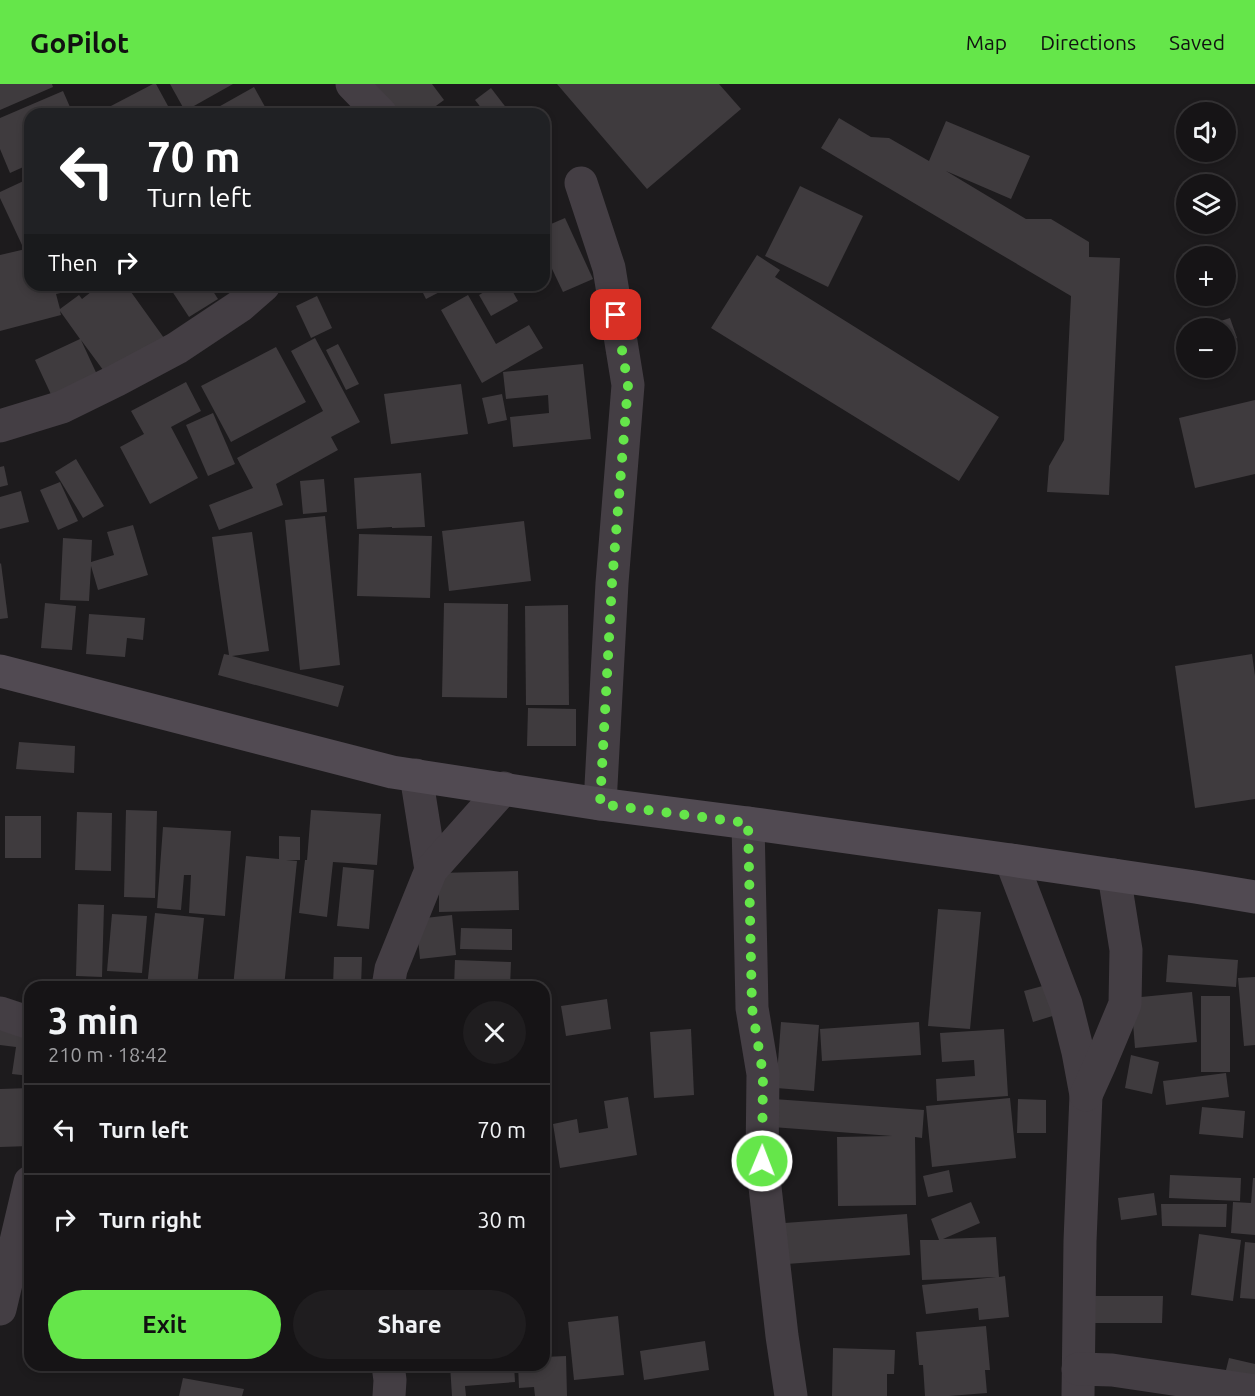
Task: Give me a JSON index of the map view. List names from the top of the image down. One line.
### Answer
{"page":{"header":"GoPilot","nav":["Map","Directions","Saved"],"map_buttons":["+","−"],"turn":["70 m","Turn left"],"then":"Then","heading":["3 min","210 m · 18:42"],"list":[{"name":"Turn left","value":"70 m"},{"name":"Turn right","value":"30 m"}],"buttons":["Exit","Share"]}}
